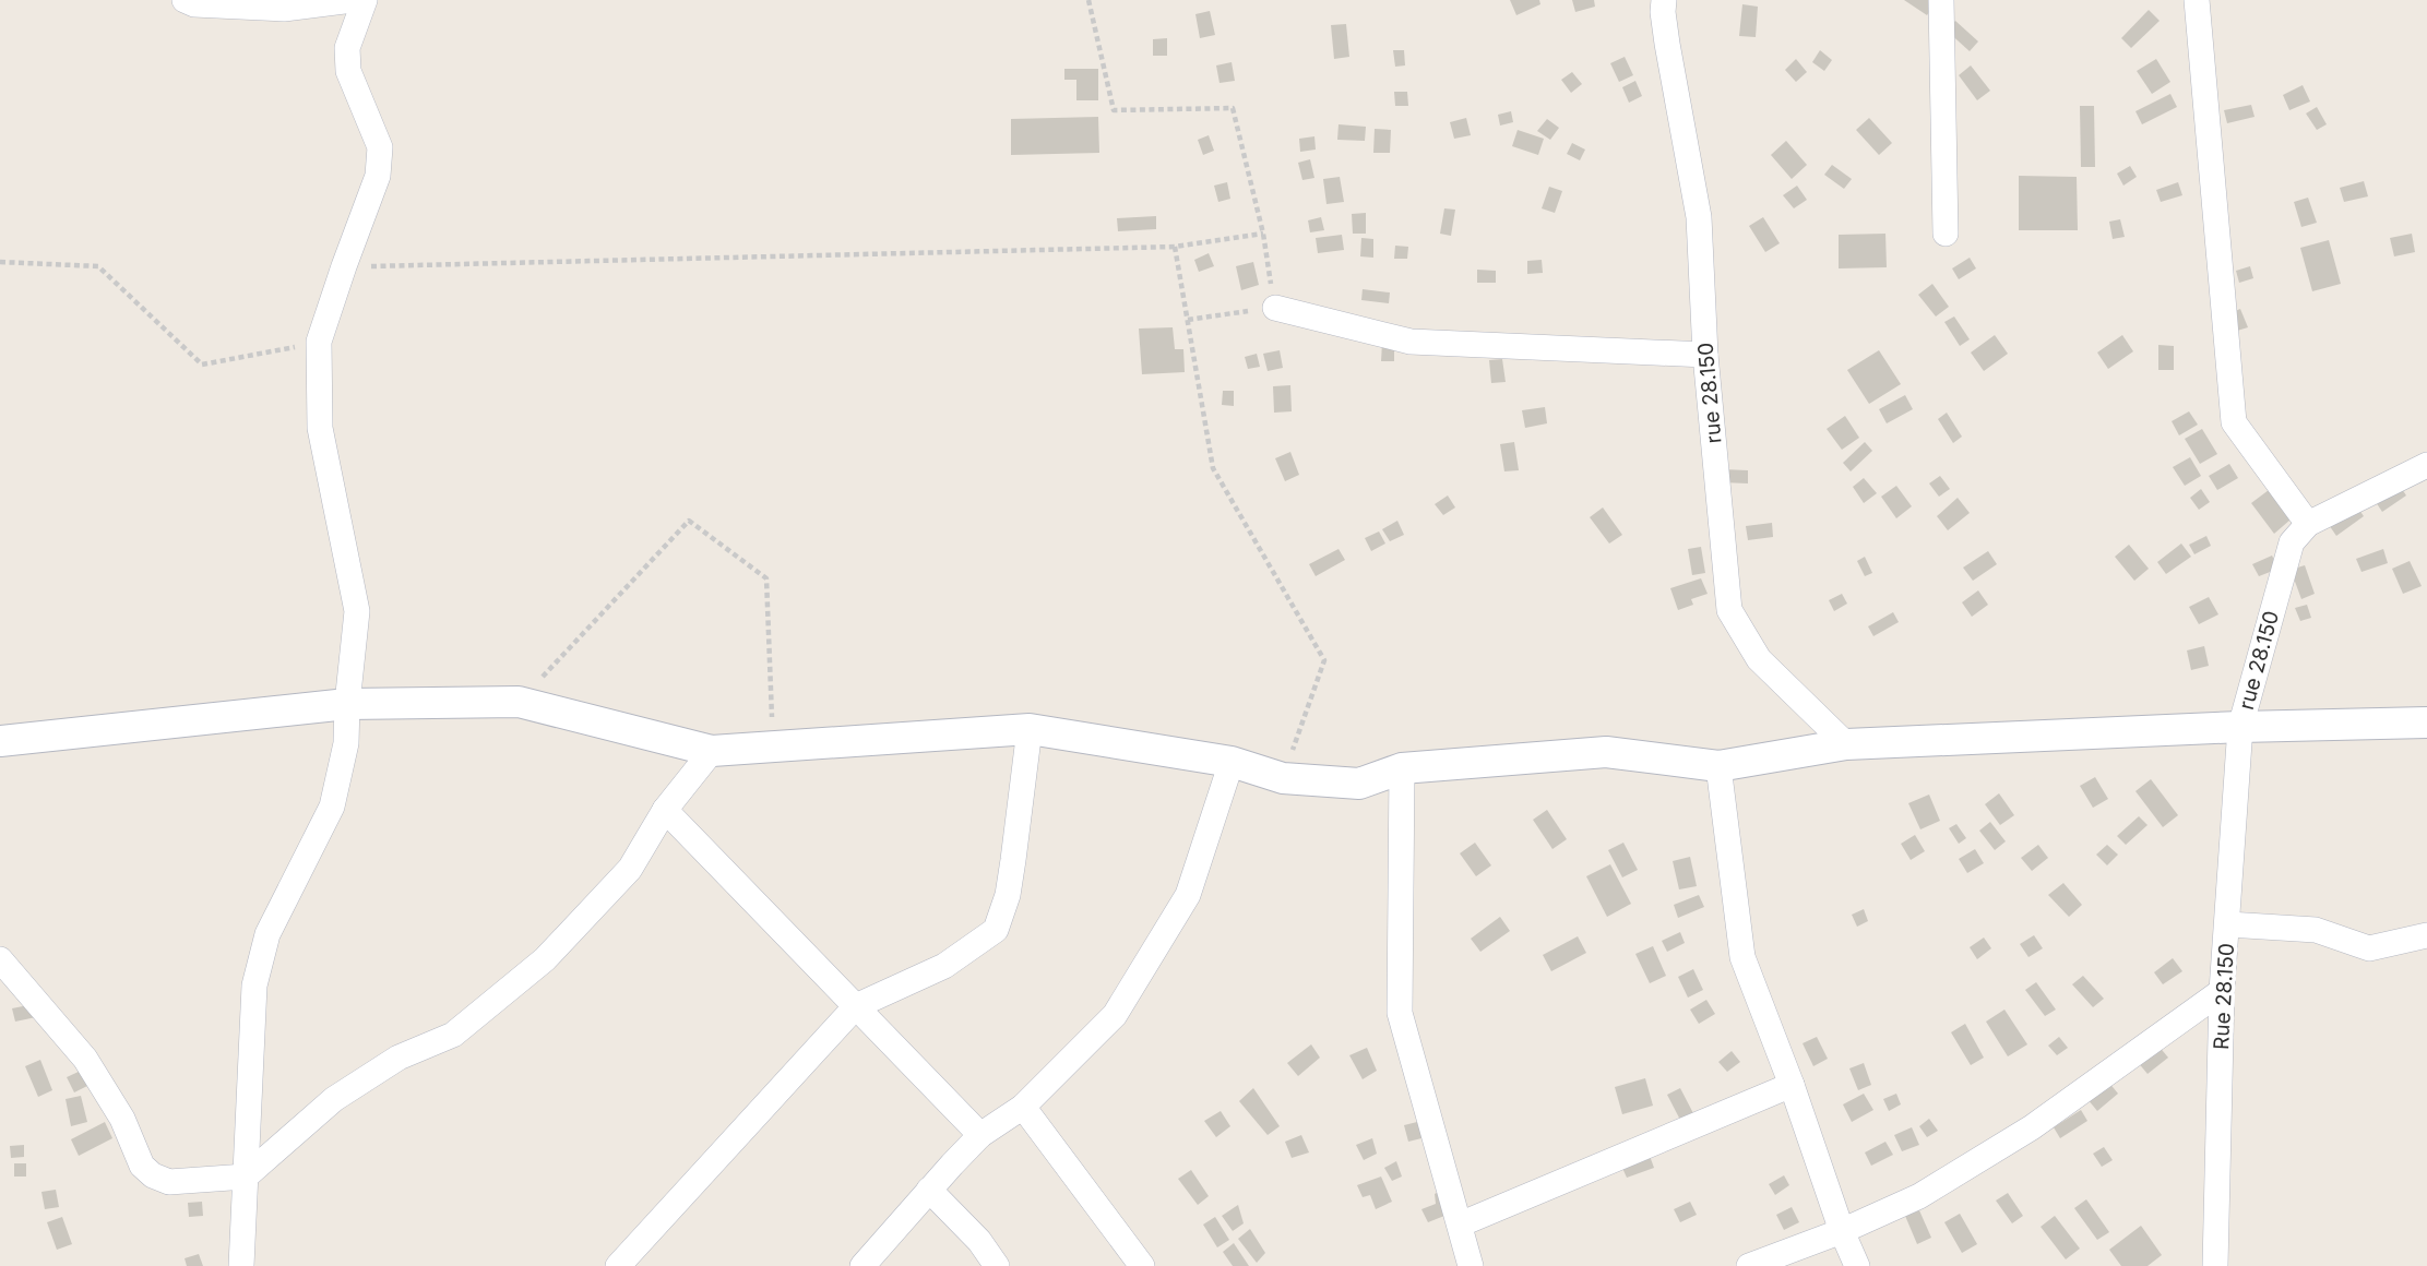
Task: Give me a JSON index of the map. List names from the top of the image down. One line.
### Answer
{"streets":{"street":["rue 28.150","Rue 28.150"]},"crossings":[["rue 28.150","Rue 28.150"]]}
